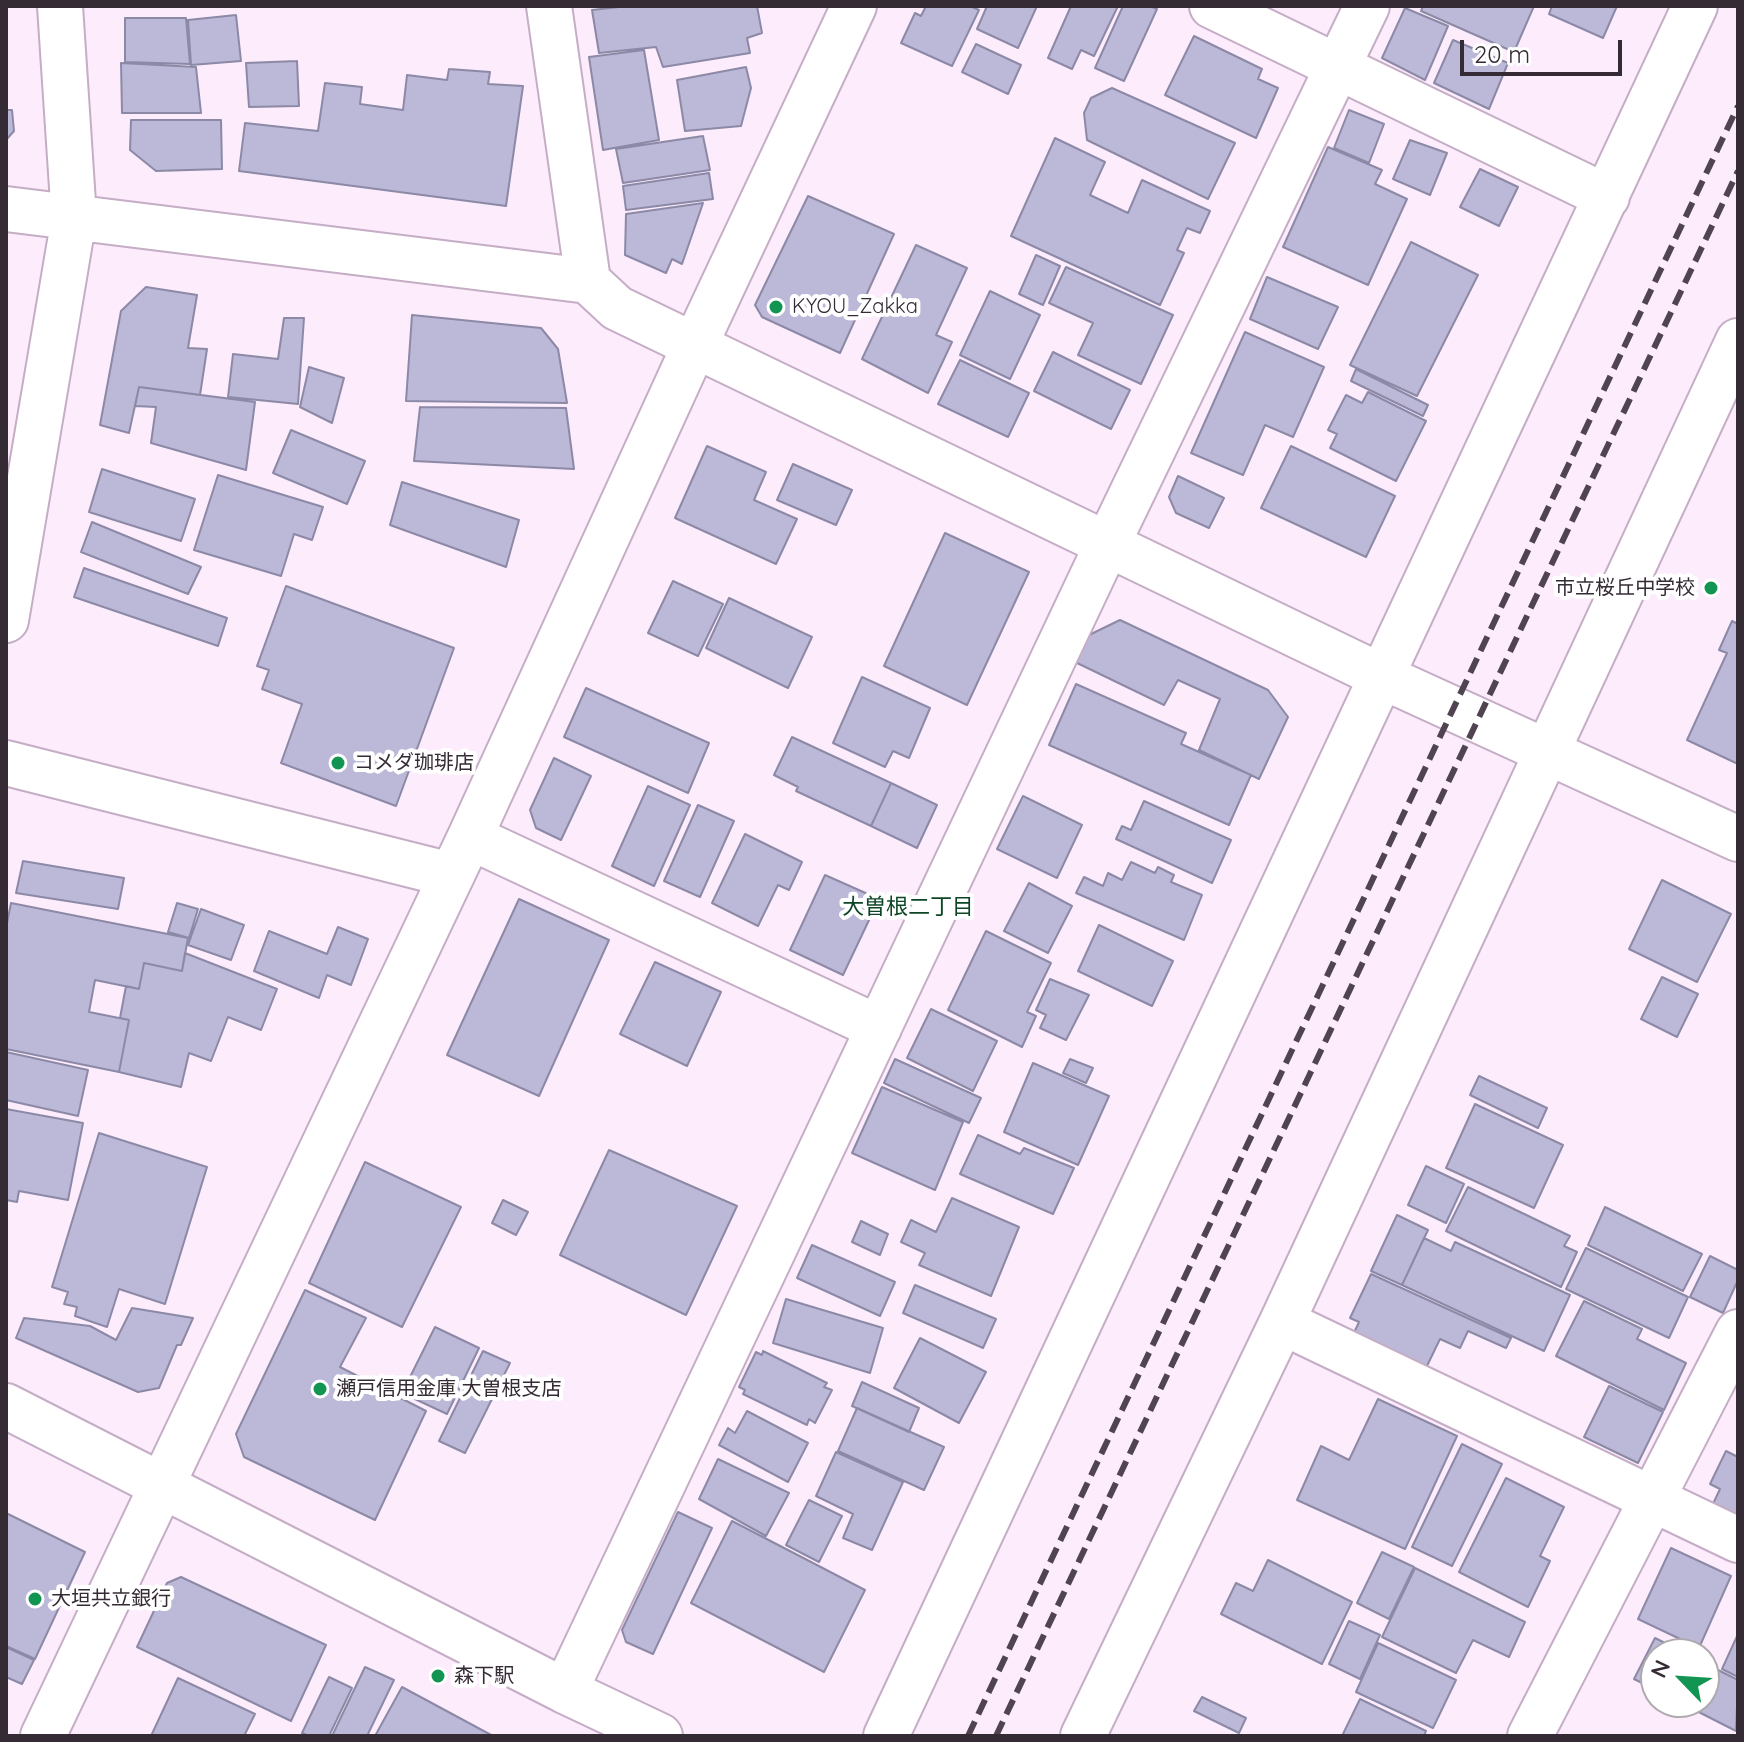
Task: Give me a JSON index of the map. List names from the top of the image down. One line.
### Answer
{"districts":["大曽根二丁目"],"places":["KYOU_Zakka","市立桜丘中学校","コメダ珈琲店","瀬戸信用金庫 大曽根支店","大垣共立銀行","森下駅"],"scale_bar":"20 m","north":"top left"}
